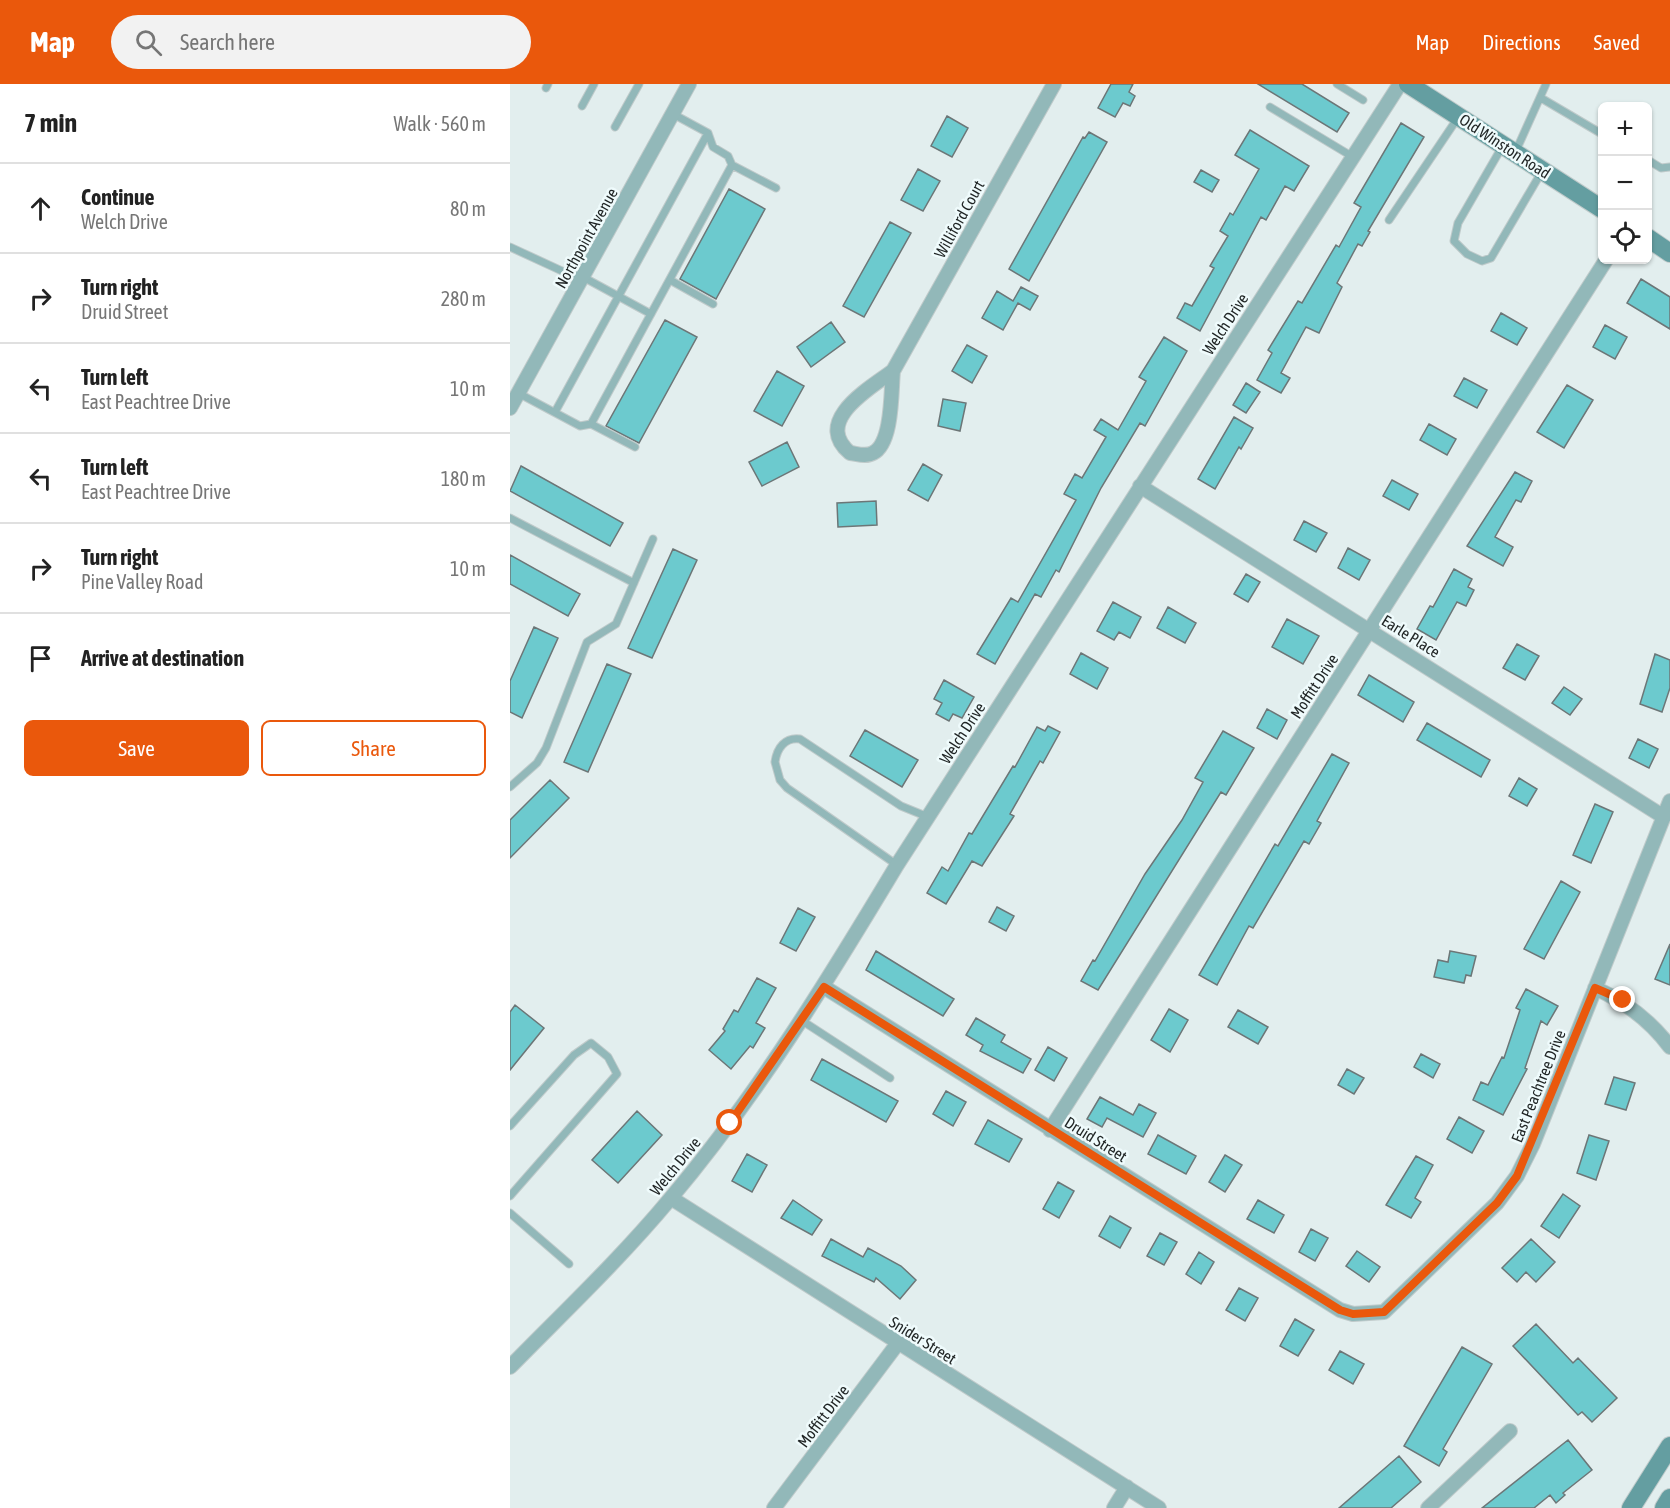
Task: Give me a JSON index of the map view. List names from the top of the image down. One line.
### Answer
{"streets":{"street":["Old Winston Road","Williford Court","Northpoint Avenue","Welch Drive","Earle Place","Moffitt Drive","East Peachtree Drive","Druid Street","Snider Street"]},"crossings":[["Welch Drive","Earle Place"],["Welch Drive","Druid Street"],["Welch Drive","Snider Street"],["Earle Place","Moffitt Drive"],["Earle Place","East Peachtree Drive"],["Moffitt Drive","Druid Street"],["Moffitt Drive","Snider Street"],["East Peachtree Drive","Druid Street"]],"page":{"header":"Map","search":"Search here","nav":["Map","Directions","Saved"],"heading":["7 min","Walk · 560 m"],"map_buttons":["+","−"],"list":[["Continue","Welch Drive","80 m"],["Turn right","Druid Street","280 m"],["Turn left","East Peachtree Drive","10 m"],["Turn left","East Peachtree Drive","180 m"],["Turn right","Pine Valley Road","10 m"],"Arrive at destination"],"buttons":["Save","Share"]}}
